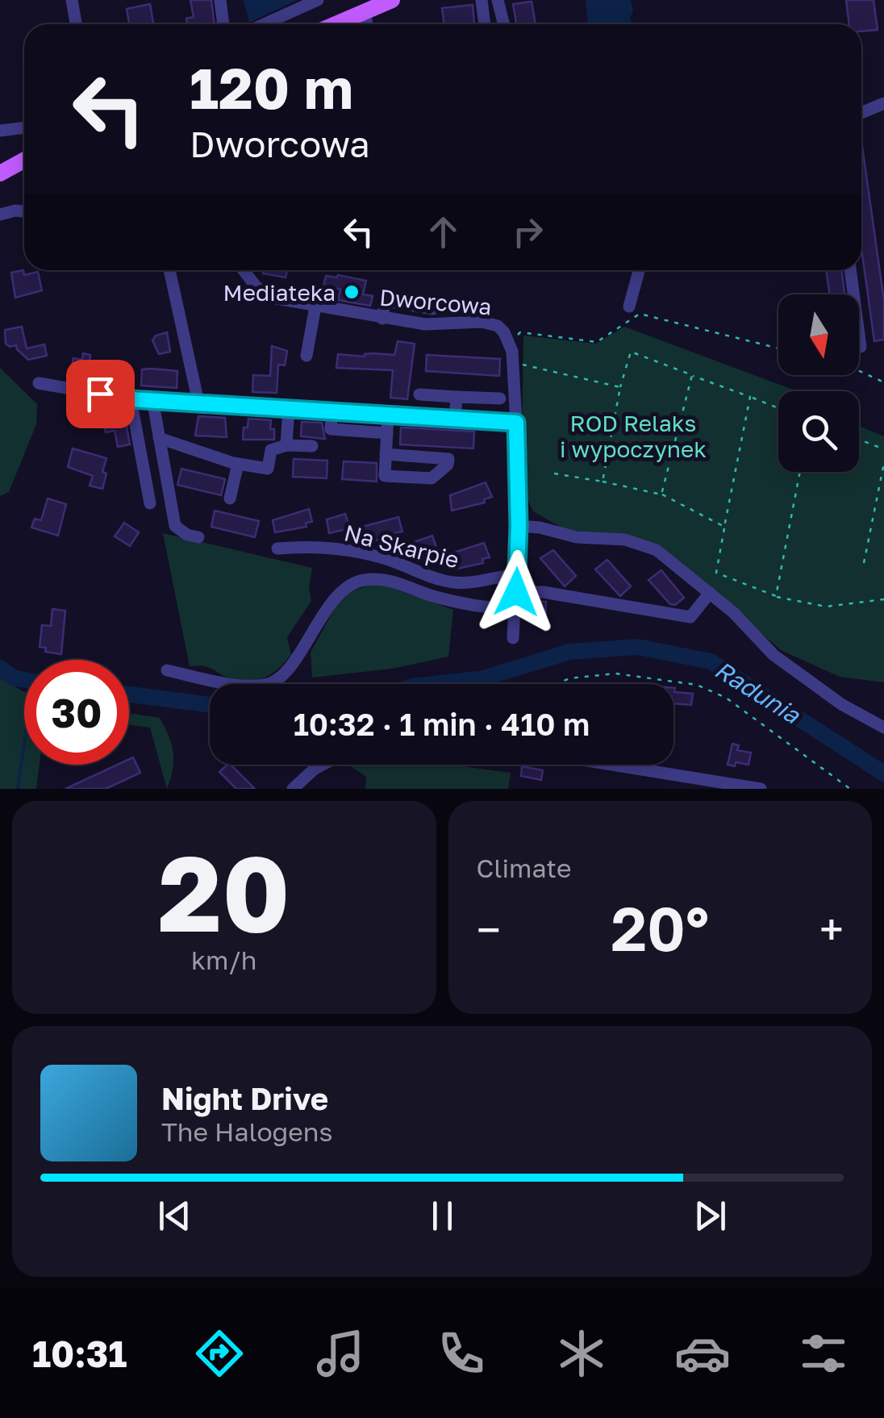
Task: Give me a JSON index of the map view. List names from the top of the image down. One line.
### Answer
{"streets":{"street":["Dworcowa","Na Skarpie"]},"crossings":[["Dworcowa","Na Skarpie"]],"water":["Radunia"],"parks":["ROD Relaks i wypoczynek"],"places":["Mediateka"],"north":"bottom","page":{"turn":["120 m","Dworcowa"],"limit":"30","trip":"10:32 · 1 min · 410 m","tile":[["20","km/h"],"Climate"],"heat":["−","20°","+"],"song":["Night Drive","The Halogens"],"tabs":"10:31"}}
